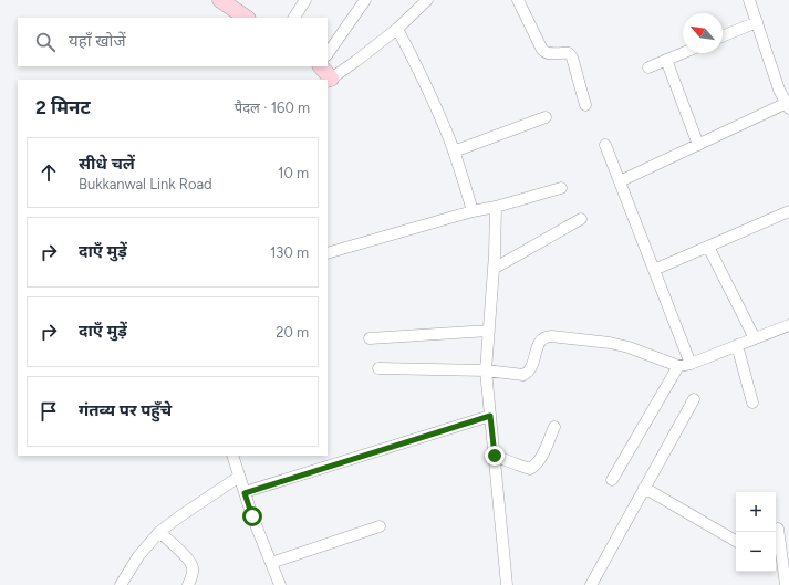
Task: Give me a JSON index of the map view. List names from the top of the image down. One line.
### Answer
{"north":"top left","page":{"search":"यहाँ खोजें","heading":["2 मिनट","पैदल · 160 m"],"list":[["सीधे चलें","Bukkanwal Link Road","10 m"],["दाएँ मुड़ें","130 m"],["दाएँ मुड़ें","20 m"],"गंतव्य पर पहुँचे"],"map_buttons":["+","−"]}}
